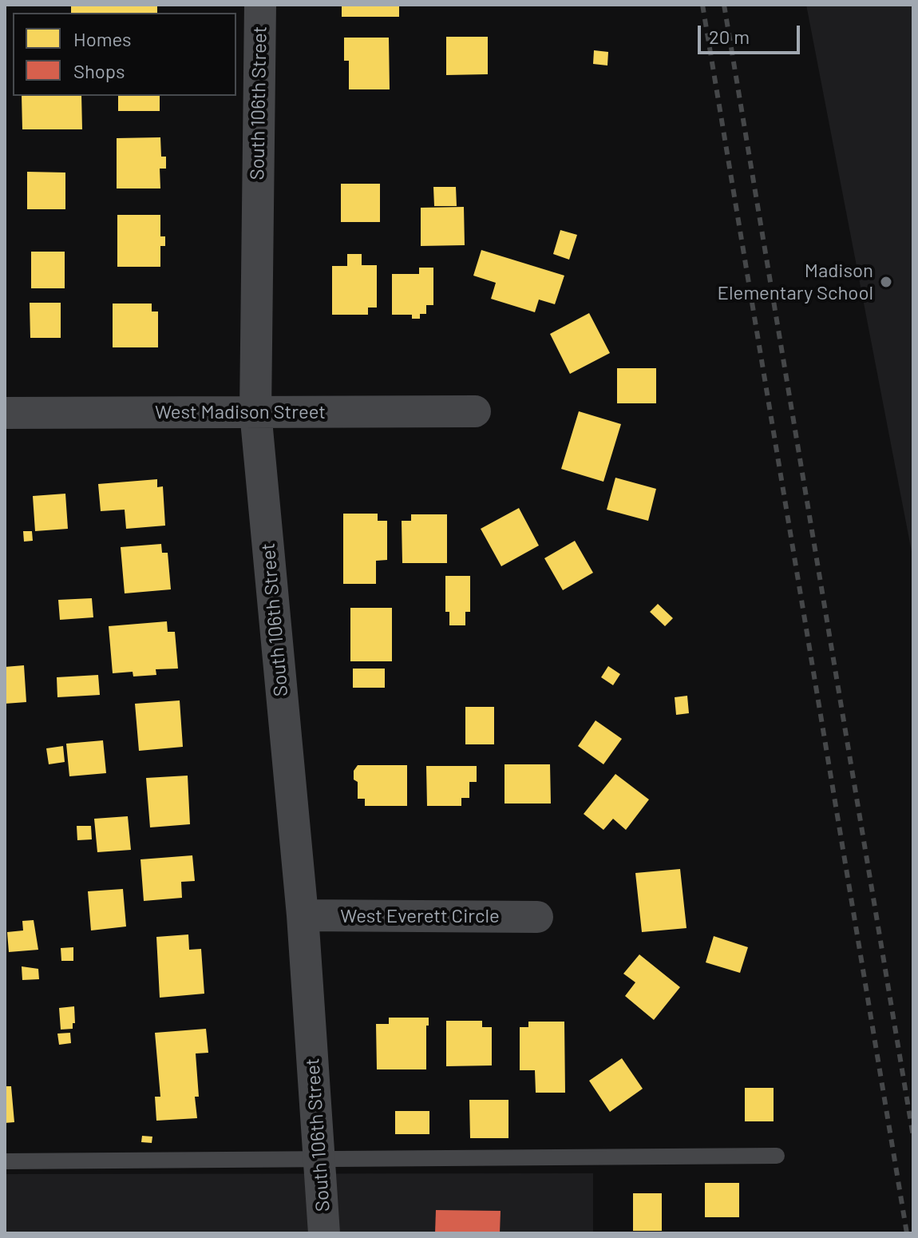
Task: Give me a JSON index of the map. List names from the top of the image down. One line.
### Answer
{"streets":{"street":["South 106th Street","West Madison Street","West Everett Circle"]},"crossings":[["South 106th Street","West Madison Street"],["South 106th Street","West Everett Circle"]],"places":["Madison Elementary School"],"legend":["Homes","Shops"],"scale_bar":"20 m"}
